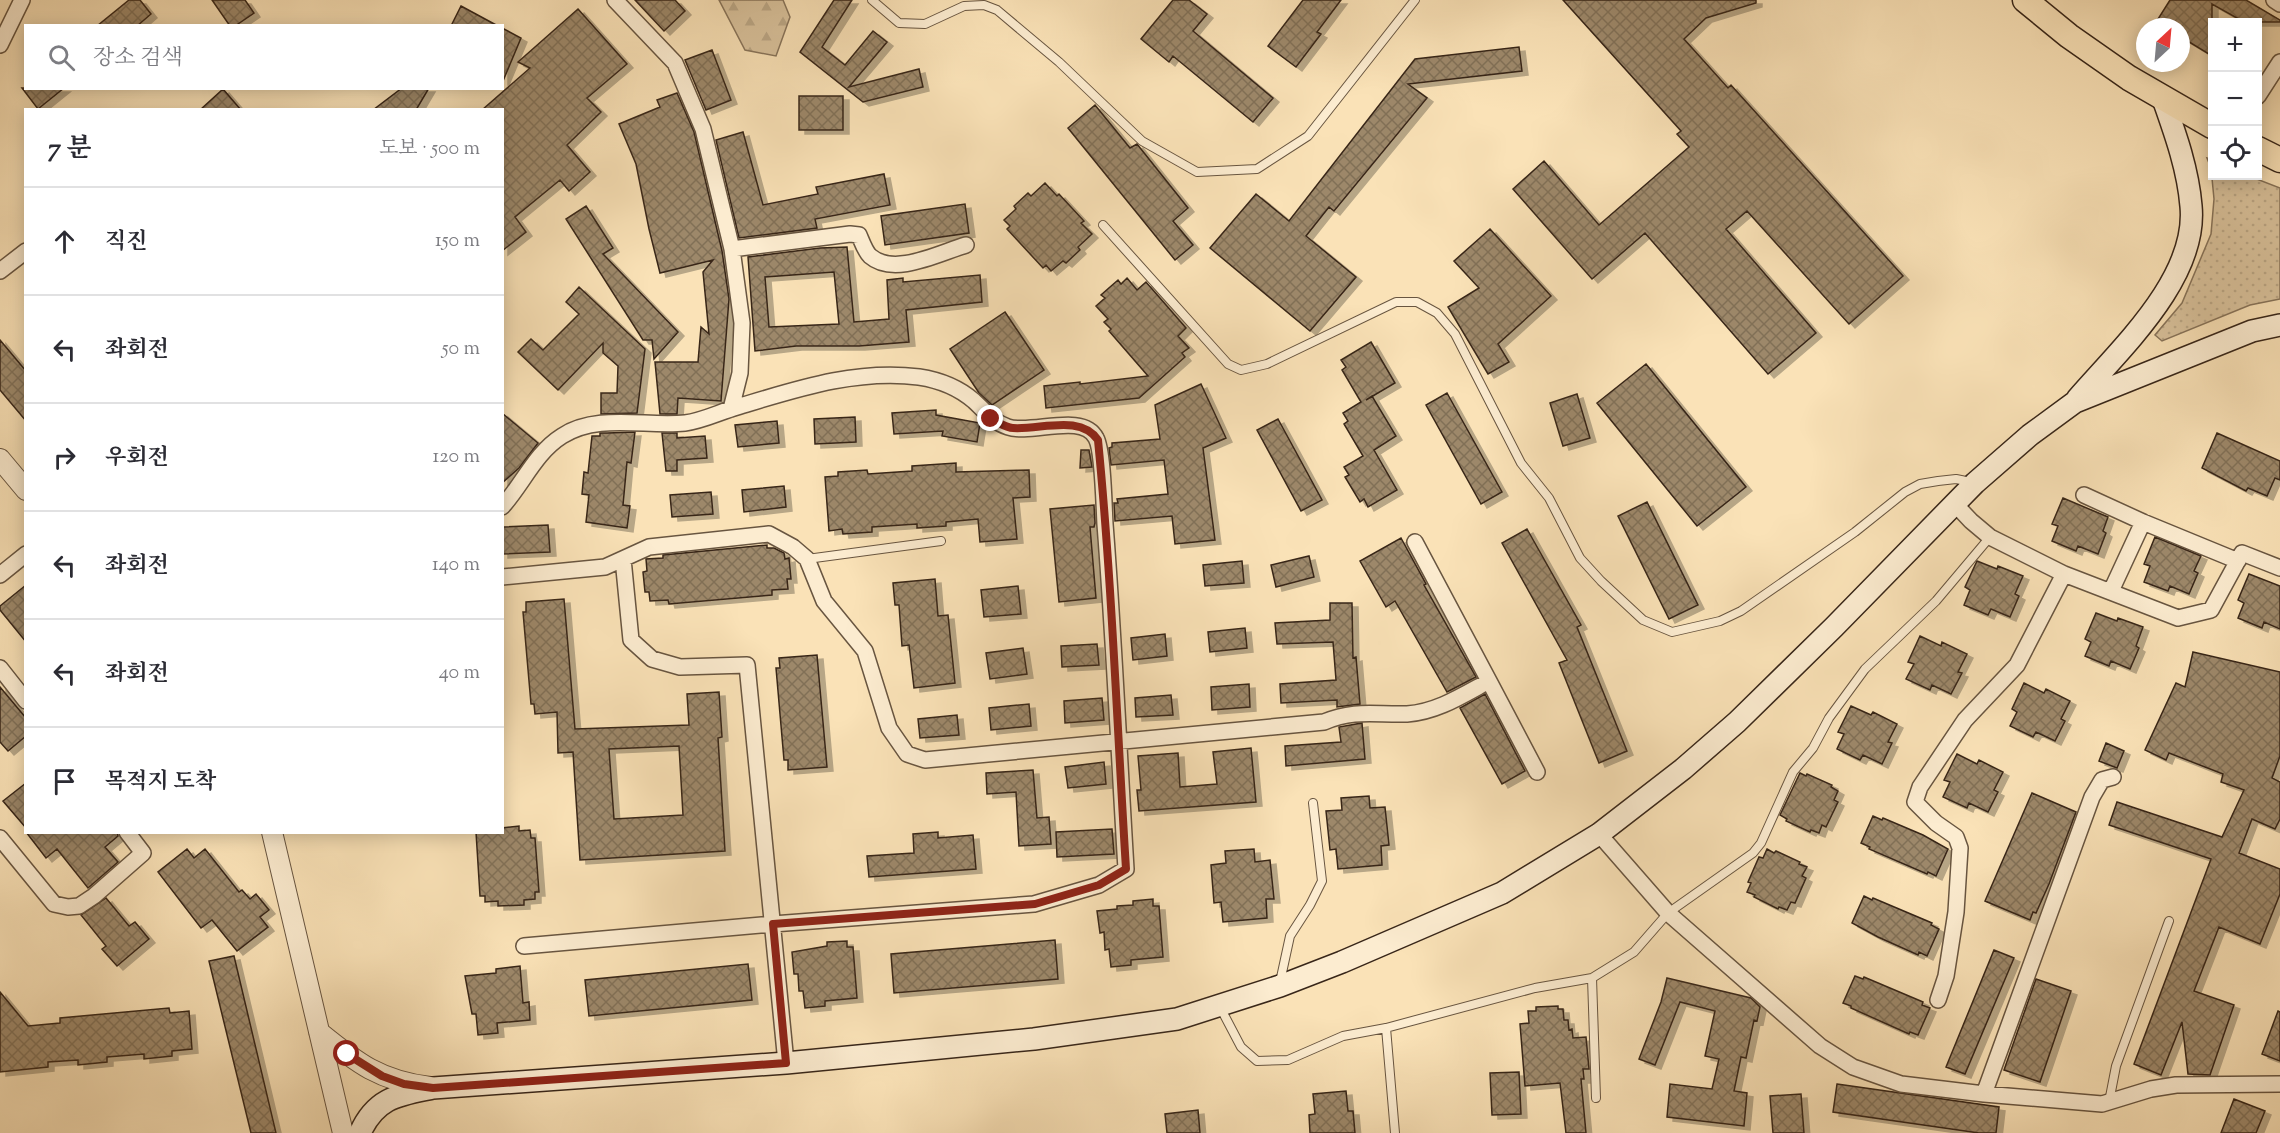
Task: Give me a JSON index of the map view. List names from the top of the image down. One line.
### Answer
{"north":"top right","page":{"map_buttons":["+","−"],"search":"장소 검색","heading":["7 분","도보 · 500 m"],"list":[["직진","150 m"],["좌회전","50 m"],["우회전","120 m"],["좌회전","140 m"],["좌회전","40 m"],"목적지 도착"]}}
